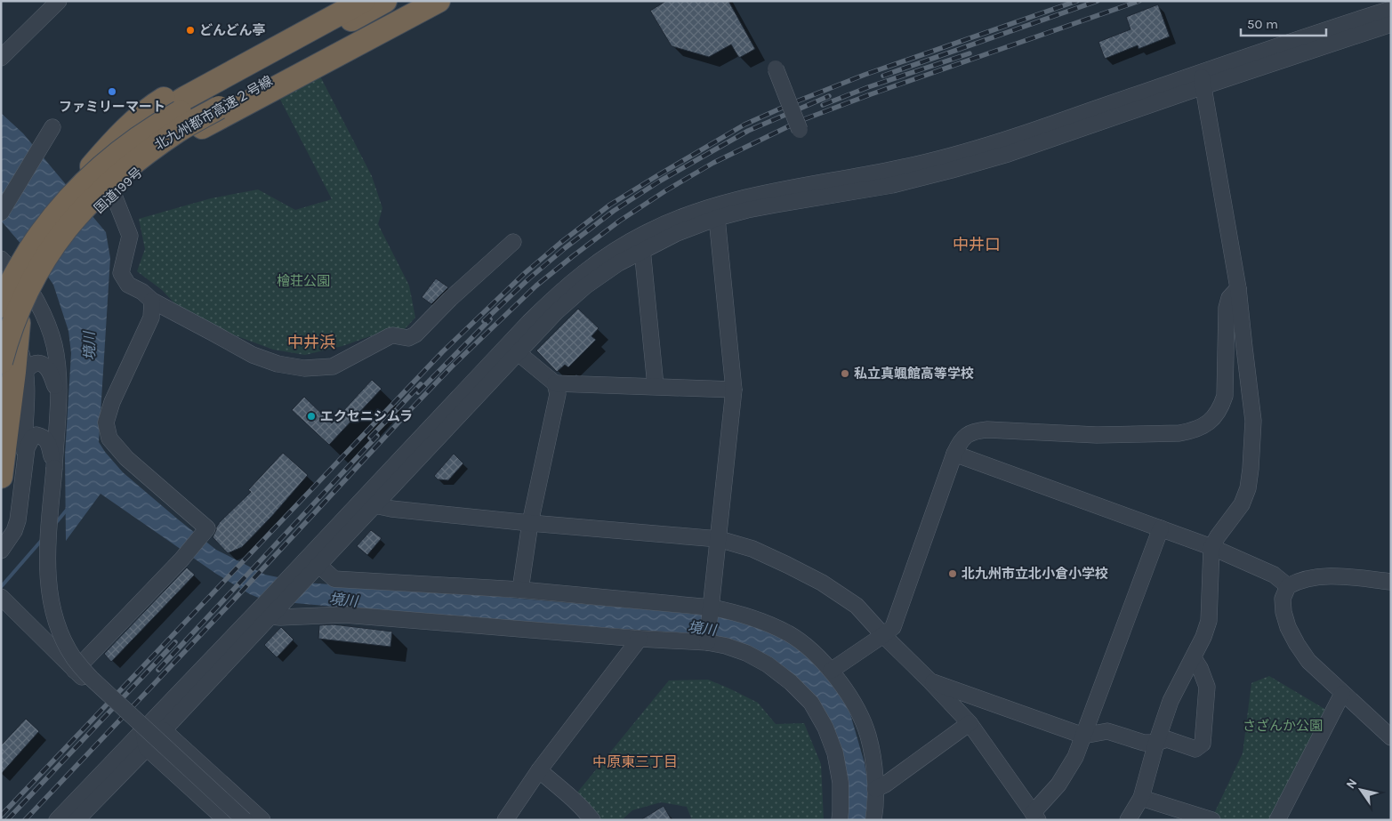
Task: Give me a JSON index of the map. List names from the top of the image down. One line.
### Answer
{"streets":{"highway":["北九州都市高速２号線","国道199号"]},"crossings":[["北九州都市高速２号線","国道199号"]],"districts":["中井口","中井浜","中原東三丁目"],"water":["境川"],"parks":["檜荘公園","さざんか公園"],"places":["どんどん亭","ファミリーマート","私立真颯館高等学校","エクセニシムラ","北九州市立北小倉小学校"],"scale_bar":"50 m","north":"top left"}
